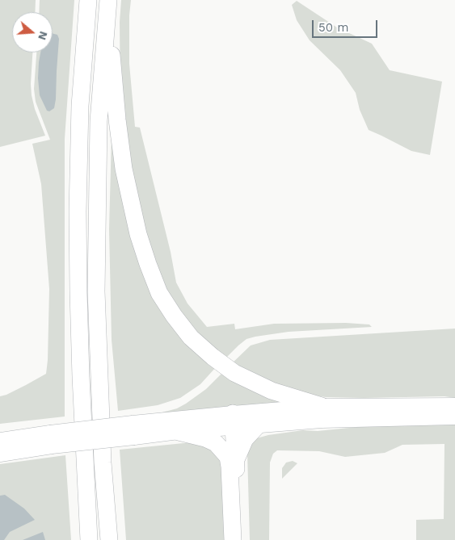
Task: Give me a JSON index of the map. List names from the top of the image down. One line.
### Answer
{"scale_bar":"50 m","north":"right"}
